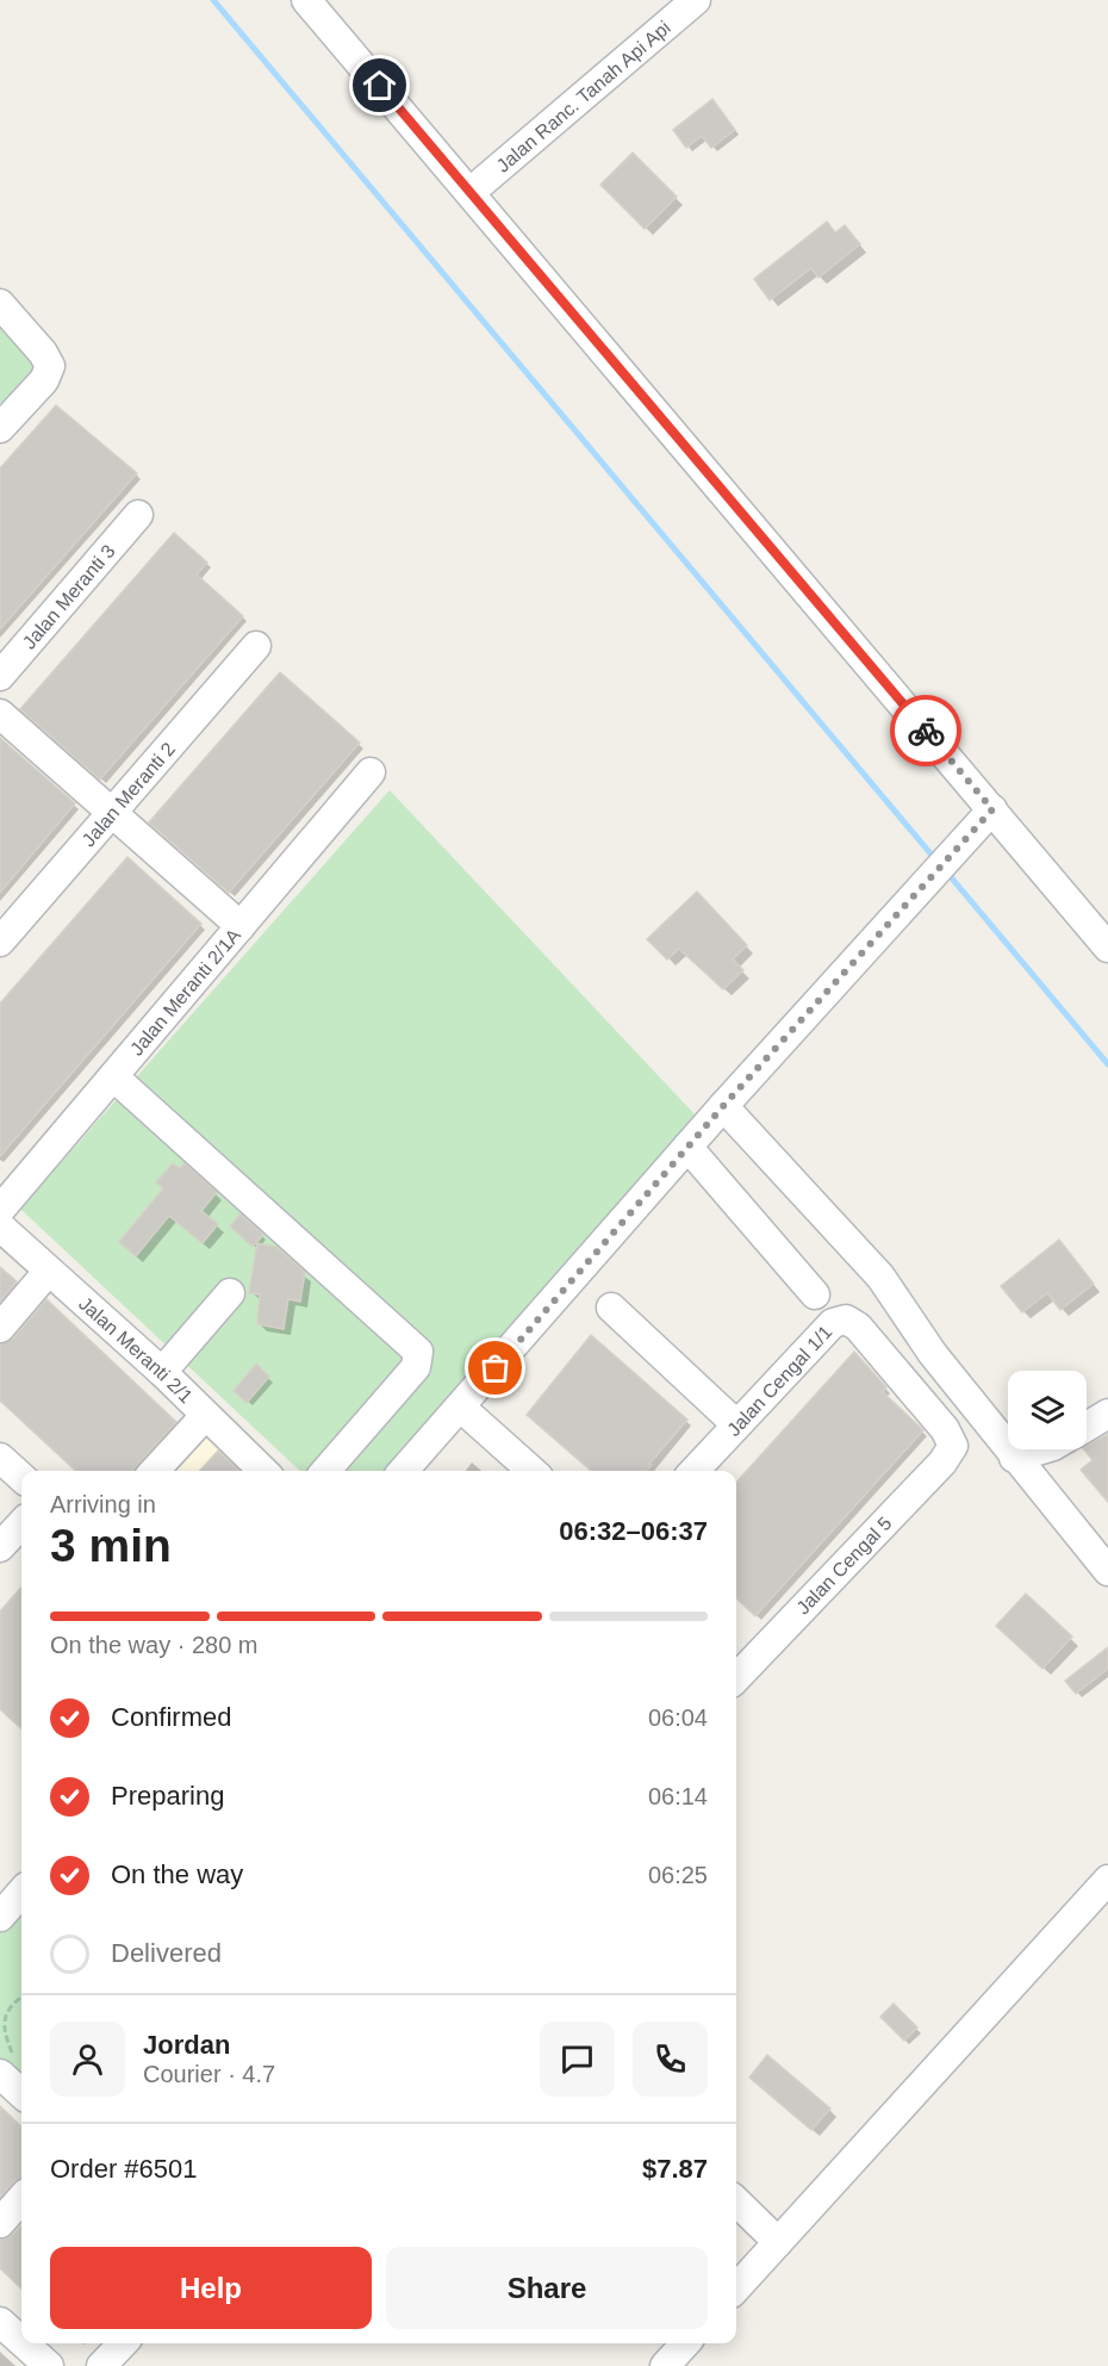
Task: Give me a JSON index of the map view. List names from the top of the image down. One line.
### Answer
{"streets":{"street":["Jalan Ranc. Tanah Api Api","Jalan Meranti 3","Jalan Meranti 2","Jalan Meranti 2/1A","Jalan Meranti 2/1","Jalan Cengal 1/1","Jalan Cengal 5"]},"crossings":[["Jalan Cengal 1/1","Jalan Cengal 5"]],"page":{"heading":["3 min","Arriving in","06:32–06:37"],"panel":["Jordan","Courier · 4.7","Order #6501","$7.87"],"bar":"On the way · 280 m","list":[["Confirmed","06:04"],["Preparing","06:14"],["On the way","06:25"],"Delivered"],"buttons":["Help","Share"]}}
